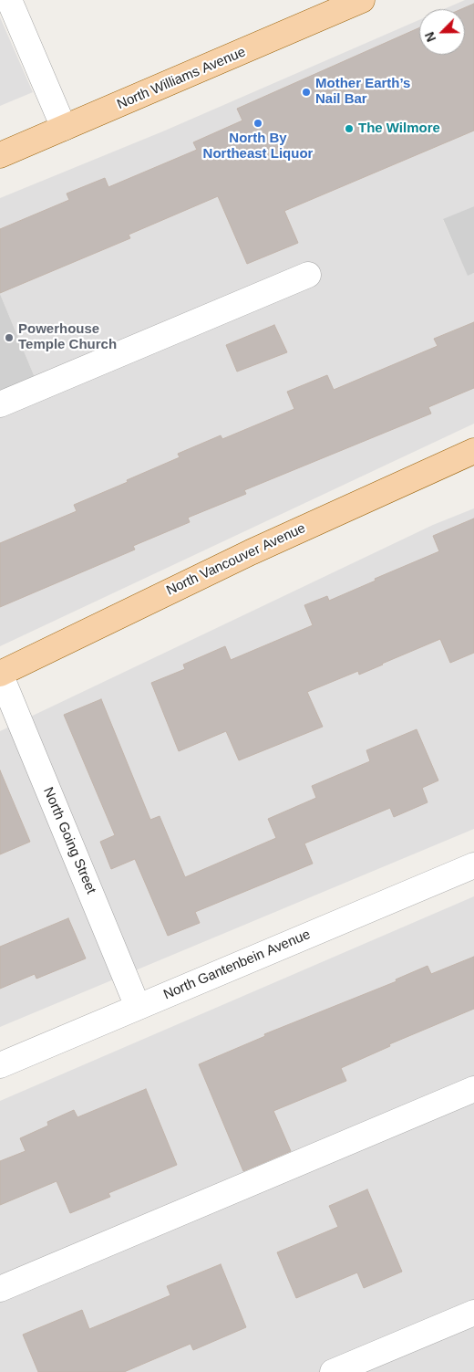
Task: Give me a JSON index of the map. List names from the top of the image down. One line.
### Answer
{"streets":{"main road":["North Williams Avenue","North Vancouver Avenue"],"street":["North Going Street","North Gantenbein Avenue"]},"crossings":[["North Vancouver Avenue","North Going Street"],["North Going Street","North Gantenbein Avenue"]],"places":["Mother Earth’s Nail Bar","North By Northeast Liquor","The Wilmore","Powerhouse Temple Church"],"north":"bottom left"}
